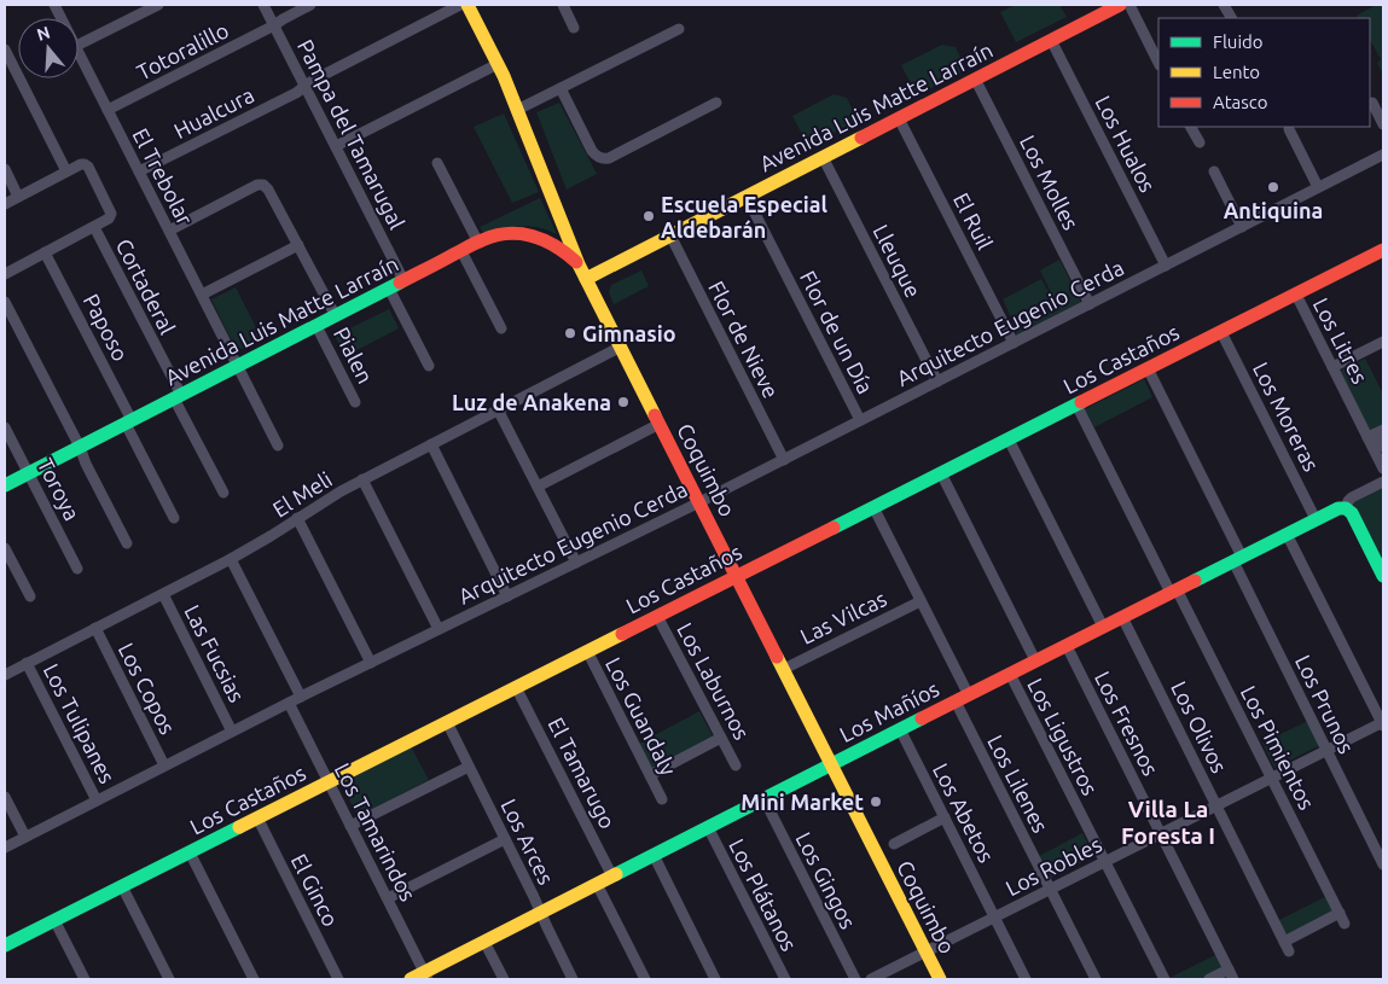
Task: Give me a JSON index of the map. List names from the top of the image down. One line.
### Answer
{"streets":{"street":["Totoralillo","Avenida Luis Matte Larraín","Hualcura","Pampa del Tamarugal","Los Hualos","El Trebolar","Los Molles","El Ruil","Lleuque","Cortaderal","Arquitecto Eugenio Cerda","Paposo","Flor de un Día","Flor de Nieve","Los Litres","Pialen","Los Castaños","Los Moreras","Coquimbo","Toroya","El Meli","Las Vilcas","Las Fucsias","Los Laburnos","Los Copos","Los Prunos","Los Mañíos","Los Guandaly","Los Tulipanes","Los Fresnos","Los Olivos","Los Ligustros","Los Pimientos","El Tamarugo","Los Lilenes","Los Abetos","Los Tamarindos","Los Arces","Los Robles","Los Gingos","El Ginco","Los Plátanos"]},"crossings":[["Totoralillo","Pampa del Tamarugal"],["Totoralillo","El Trebolar"],["Avenida Luis Matte Larraín","Pampa del Tamarugal"],["Avenida Luis Matte Larraín","Los Hualos"],["Avenida Luis Matte Larraín","El Trebolar"],["Avenida Luis Matte Larraín","Los Molles"],["Avenida Luis Matte Larraín","El Ruil"],["Avenida Luis Matte Larraín","Lleuque"],["Avenida Luis Matte Larraín","Cortaderal"],["Avenida Luis Matte Larraín","Paposo"],["Avenida Luis Matte Larraín","Flor de un Día"],["Avenida Luis Matte Larraín","Flor de Nieve"],["Avenida Luis Matte Larraín","Pialen"],["Avenida Luis Matte Larraín","Coquimbo"],["Avenida Luis Matte Larraín","Toroya"],["Hualcura","Pampa del Tamarugal"],["Hualcura","El Trebolar"],["Los Hualos","Arquitecto Eugenio Cerda"],["Los Molles","Arquitecto Eugenio Cerda"],["El Ruil","Arquitecto Eugenio Cerda"],["Lleuque","Arquitecto Eugenio Cerda"],["Arquitecto Eugenio Cerda","Flor de un Día"],["Arquitecto Eugenio Cerda","Flor de Nieve"],["Arquitecto Eugenio Cerda","Coquimbo"],["Arquitecto Eugenio Cerda","Las Fucsias"],["Arquitecto Eugenio Cerda","Los Copos"],["Arquitecto Eugenio Cerda","Los Tulipanes"],["Arquitecto Eugenio Cerda","Los Tamarindos"],["Los Litres","Los Castaños"],["Los Castaños","Los Moreras"],["Los Castaños","Coquimbo"],["Los Castaños","Los Laburnos"],["Los Castaños","Los Prunos"],["Los Castaños","Los Guandaly"],["Los Castaños","Los Ligustros"],["Los Castaños","Los Pimientos"],["Los Castaños","El Tamarugo"],["Los Castaños","Los Tamarindos"],["Los Castaños","Los Arces"],["Los Castaños","El Ginco"],["Los Moreras","Los Mañíos"],["Coquimbo","El Meli"],["Coquimbo","Las Vilcas"],["Coquimbo","Los Mañíos"],["Coquimbo","Los Robles"],["El Meli","Las Fucsias"],["El Meli","Los Copos"],["El Meli","Los Tulipanes"],["Los Prunos","Los Mañíos"],["Los Prunos","Los Robles"],["Los Mañíos","Los Fresnos"],["Los Mañíos","Los Olivos"],["Los Mañíos","Los Ligustros"],["Los Mañíos","Los Pimientos"],["Los Mañíos","El Tamarugo"],["Los Mañíos","Los Lilenes"],["Los Mañíos","Los Abetos"],["Los Mañíos","Los Tamarindos"],["Los Mañíos","Los Arces"],["Los Mañíos","Los Gingos"],["Los Mañíos","Los Plátanos"],["Los Fresnos","Los Robles"],["Los Olivos","Los Pimientos"],["Los Olivos","Los Robles"],["Los Ligustros","Los Robles"],["Los Pimientos","Los Robles"],["Los Lilenes","Los Robles"],["Los Abetos","Los Robles"]],"districts":["Villa La Foresta I"],"places":["Antiquina","Escuela Especial Aldebarán","Gimnasio","Luz de Anakena","Mini Market"],"legend":["Fluido","Lento","Atasco"],"north":"top"}
